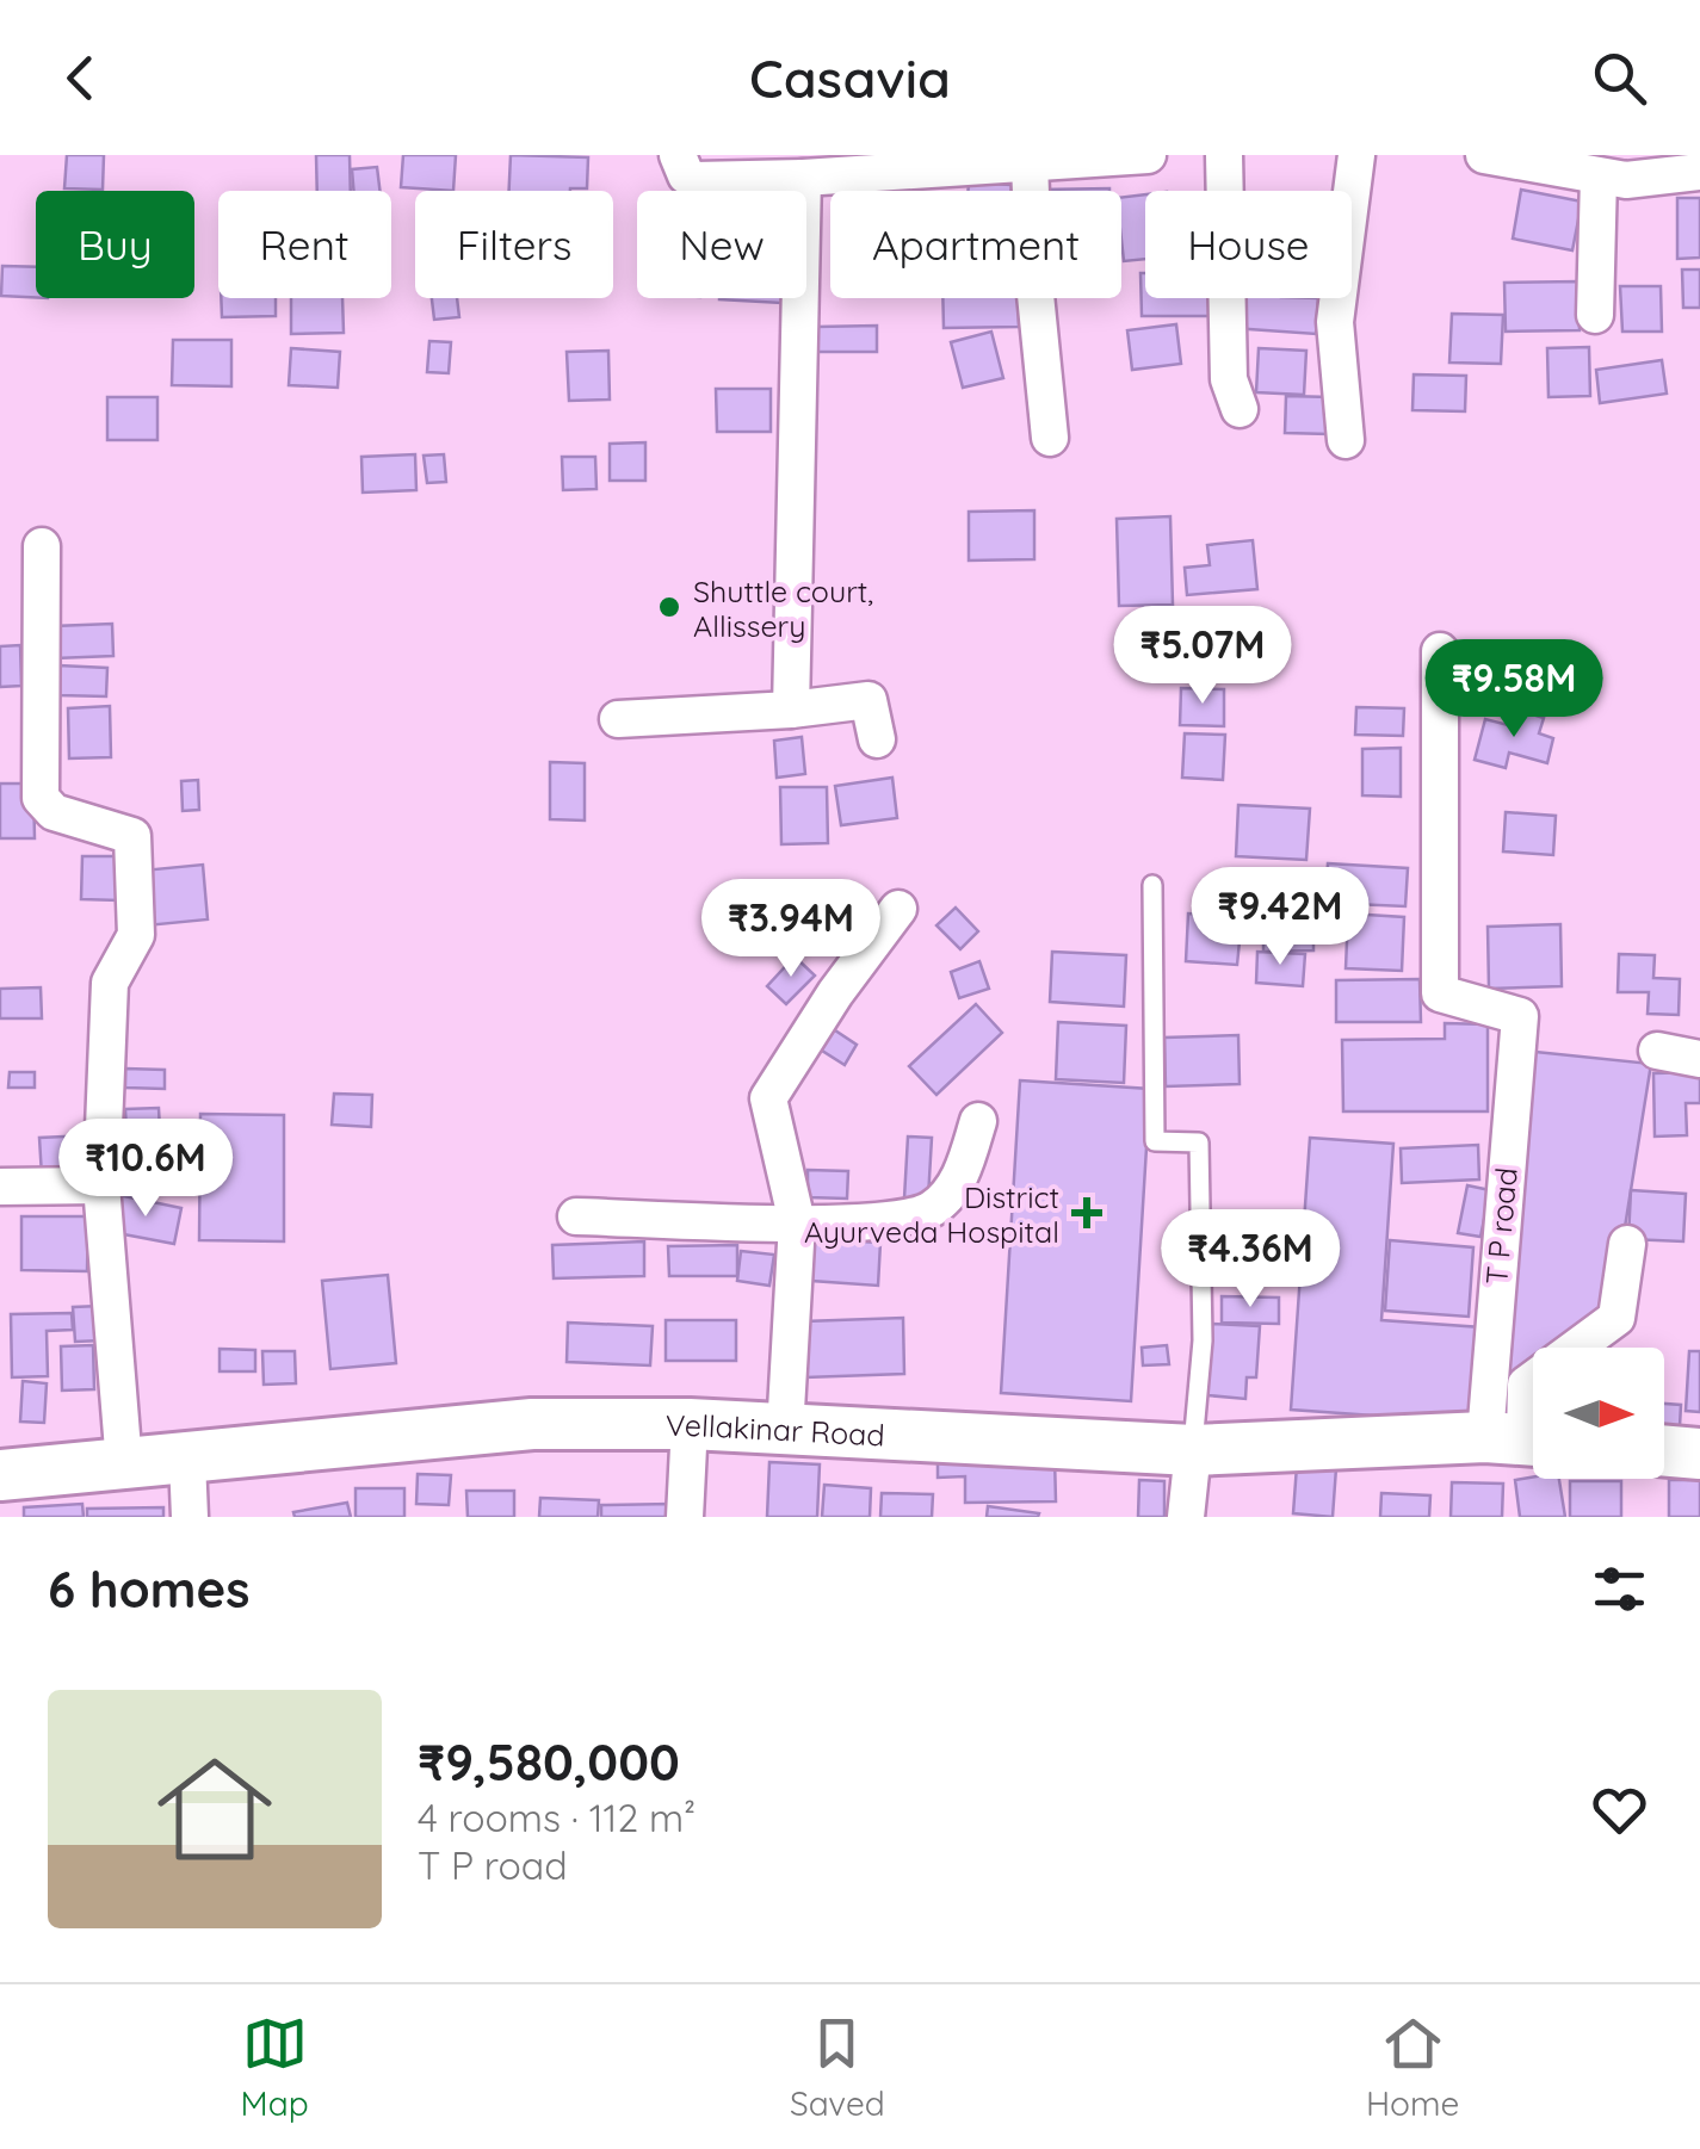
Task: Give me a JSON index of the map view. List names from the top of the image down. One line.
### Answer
{"streets":{"main road":["Vellakinar Road"],"street":["T P road"]},"crossings":[["T P road","Vellakinar Road"]],"places":{"other":["Shuttle court, Allissery"],"health":["District Ayurveda Hospital"]},"north":"right","page":{"header":"Casavia","chip":["Buy","Rent","Filters","New","Apartment","House"],"price":["₹5.07M","₹9.58M","₹9.42M","₹3.94M","₹10.6M","₹4.36M"],"heading":"6 homes","list":[{"name":"₹9,580,000","note":"4 rooms · 112 m² · T P road"}],"tabs":["Map","Saved","Home"]}}
